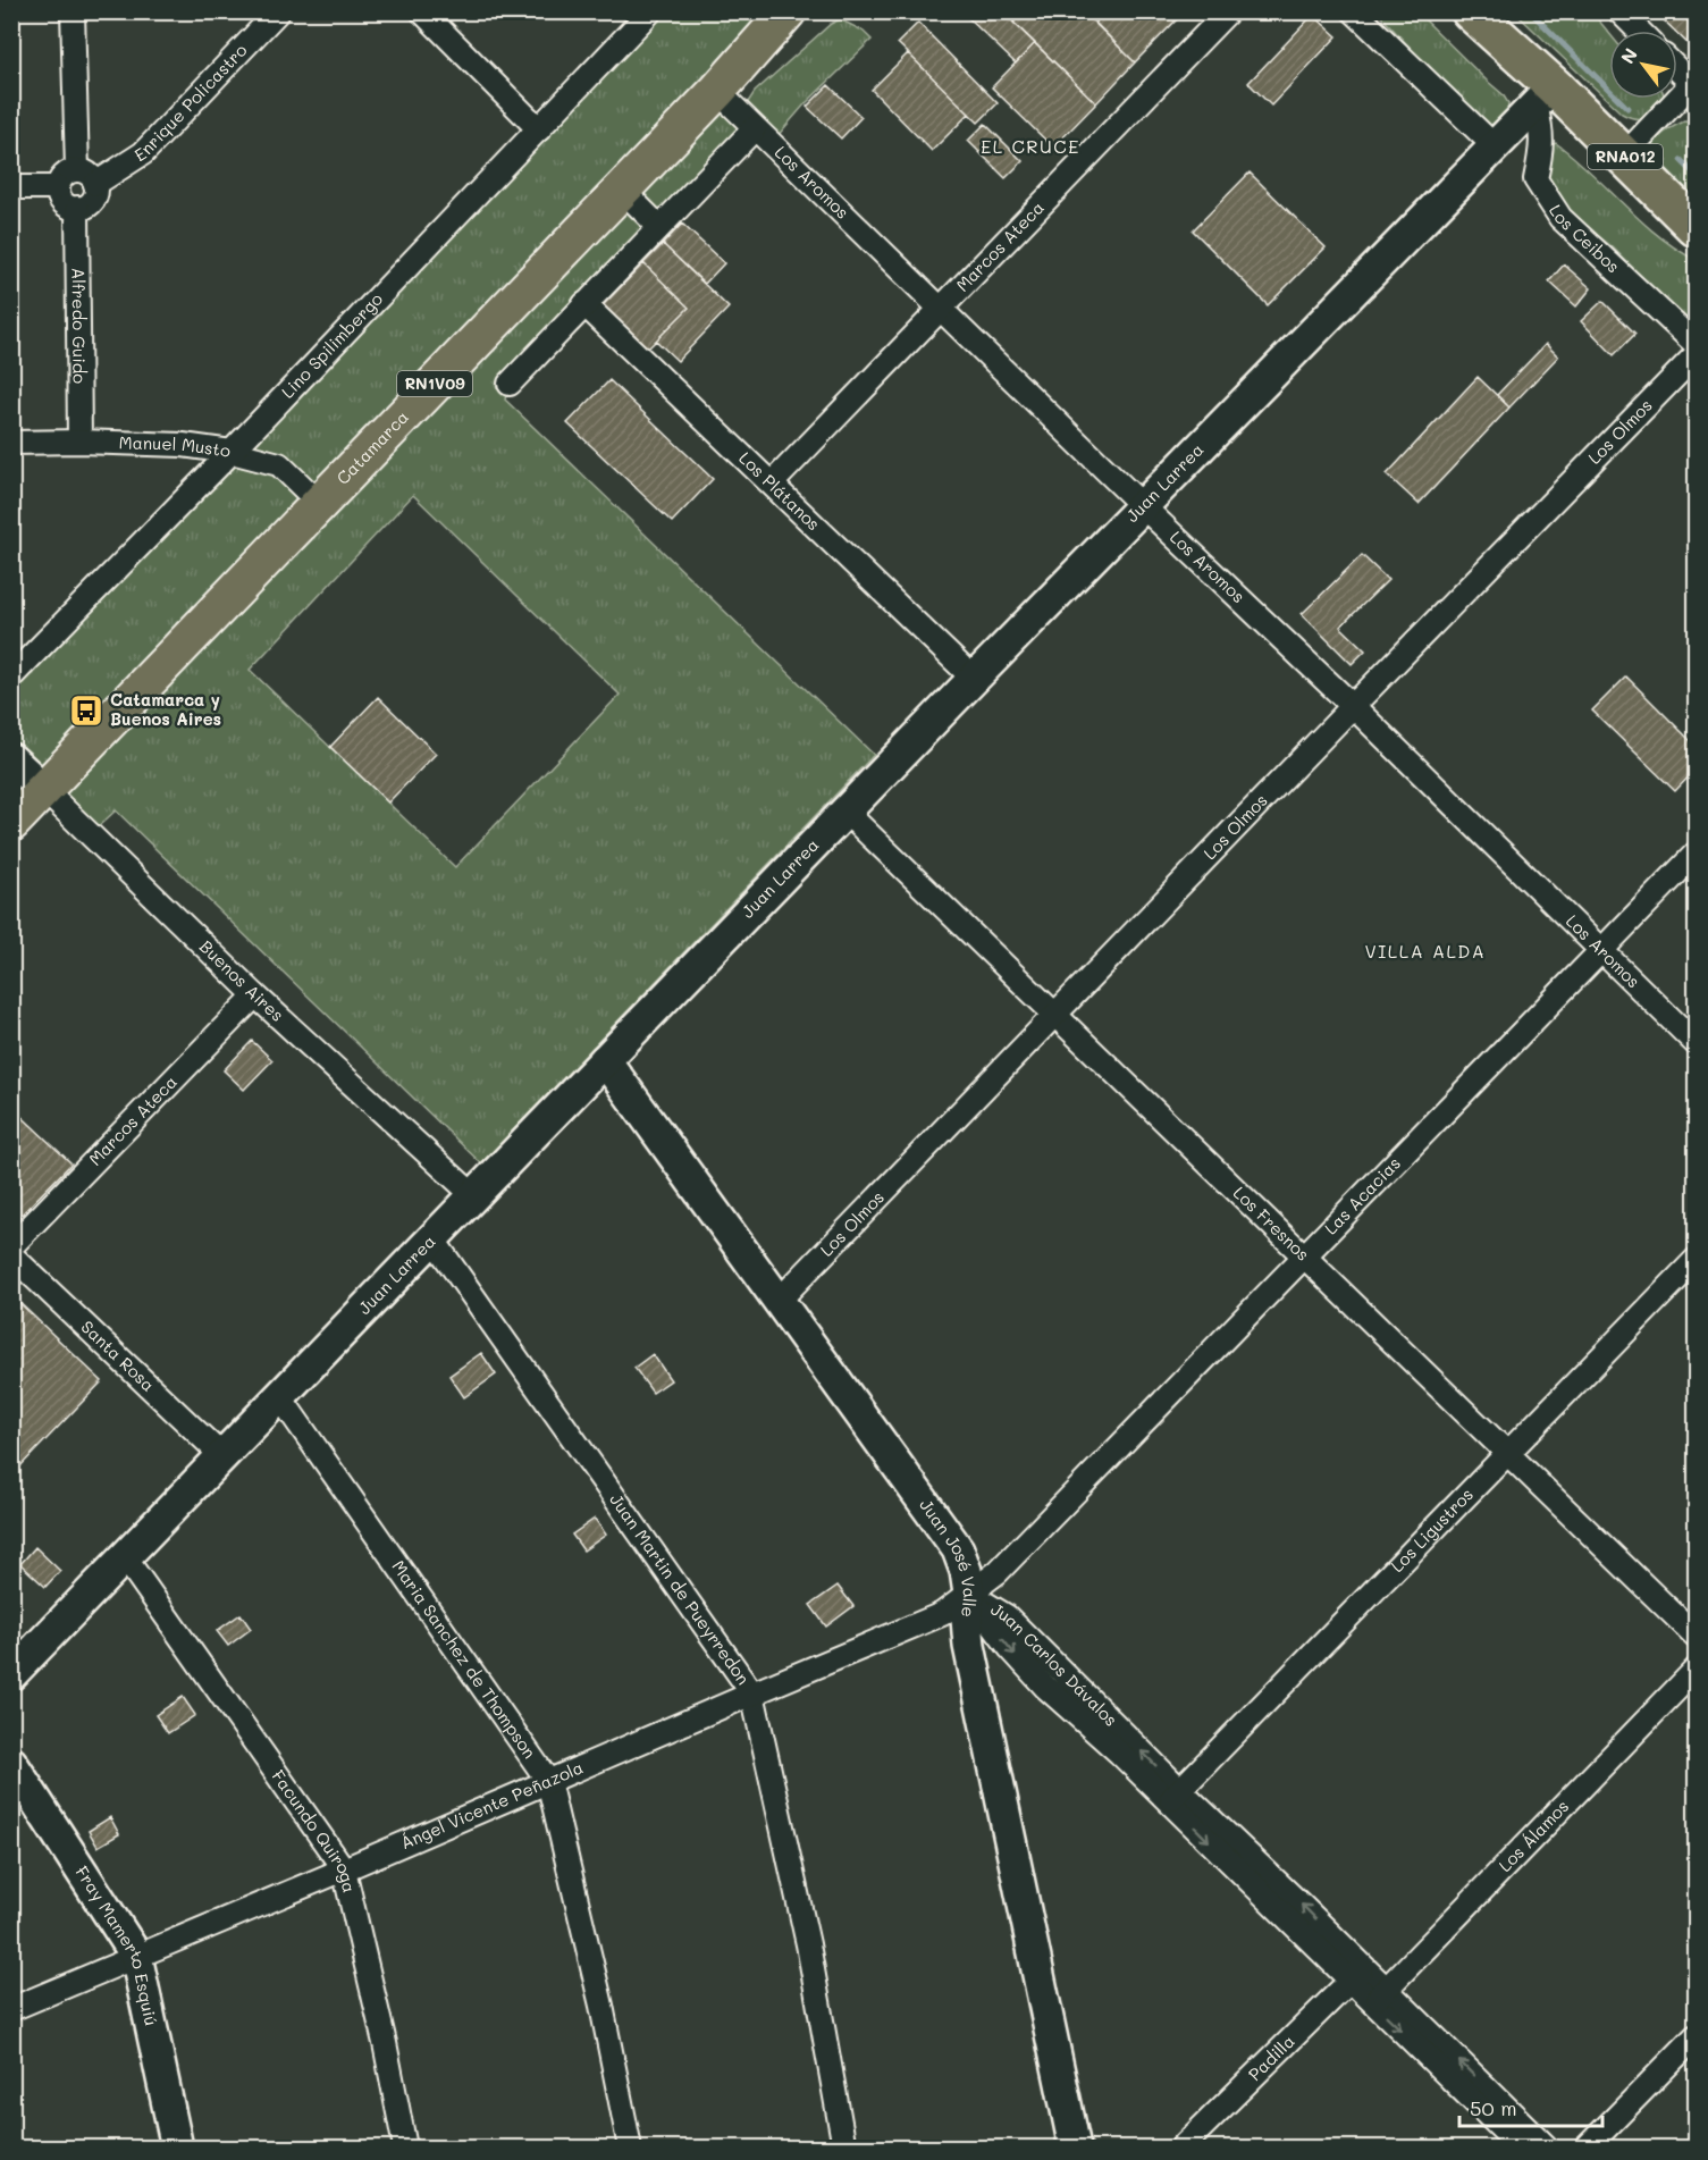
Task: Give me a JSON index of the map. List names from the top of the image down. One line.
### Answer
{"streets":{"highway":["RNA012"],"main road":["RN1V09","Catamarca"],"street":["Enrique Policastro","Los Aromos","Los Ceibos","Marcos Ateca","Alfredo Guido","Lino Spilimbergo","Los Olmos","Manuel Musto","Juan Larrea","Los Plátanos","Buenos Aires","Las Acacias","Los Fresnos","Santa Rosa","Los Ligustros","Juan José Valle","Juan Martin de Pueyrredon","Maria Sanchez de Thompson","Juan Carlos Dávalos","Ángel Vicente Peñazola","Facundo Quiroga","Los Álamos","Fray Mamerto Esquiú","Padilla"]},"crossings":[["Enrique Policastro","Alfredo Guido"],["RNA012","Los Ceibos"],["RNA012","Juan Larrea"],["Los Aromos","Marcos Ateca"],["Los Aromos","Los Olmos"],["Los Aromos","Catamarca"],["Los Aromos","Juan Larrea"],["Los Aromos","Las Acacias"],["Los Ceibos","Juan Larrea"],["Marcos Ateca","Los Plátanos"],["Marcos Ateca","Buenos Aires"],["Alfredo Guido","Manuel Musto"],["Lino Spilimbergo","Manuel Musto"],["Los Olmos","Los Fresnos"],["Los Olmos","Juan José Valle"],["Manuel Musto","Catamarca"],["Catamarca","Buenos Aires"],["Juan Larrea","Los Plátanos"],["Juan Larrea","Buenos Aires"],["Juan Larrea","Los Fresnos"],["Juan Larrea","Santa Rosa"],["Juan Larrea","Juan José Valle"],["Juan Larrea","Juan Martin de Pueyrredon"],["Juan Larrea","Maria Sanchez de Thompson"],["Juan Larrea","Facundo Quiroga"],["Las Acacias","Los Fresnos"],["Las Acacias","Juan José Valle"],["Las Acacias","Juan Carlos Dávalos"],["Las Acacias","Ángel Vicente Peñazola"],["Los Fresnos","Los Ligustros"],["Los Ligustros","Juan Carlos Dávalos"],["Juan José Valle","Juan Carlos Dávalos"],["Juan José Valle","Ángel Vicente Peñazola"],["Juan Martin de Pueyrredon","Ángel Vicente Peñazola"],["Maria Sanchez de Thompson","Ángel Vicente Peñazola"],["Juan Carlos Dávalos","Ángel Vicente Peñazola"],["Juan Carlos Dávalos","Los Álamos"],["Juan Carlos Dávalos","Padilla"],["Ángel Vicente Peñazola","Facundo Quiroga"],["Ángel Vicente Peñazola","Fray Mamerto Esquiú"]],"districts":["EL CRUCE","VILLA ALDA"],"places":{"bus stop":["Catamarca y Buenos Aires"]},"scale_bar":"50 m","north":"top left"}
